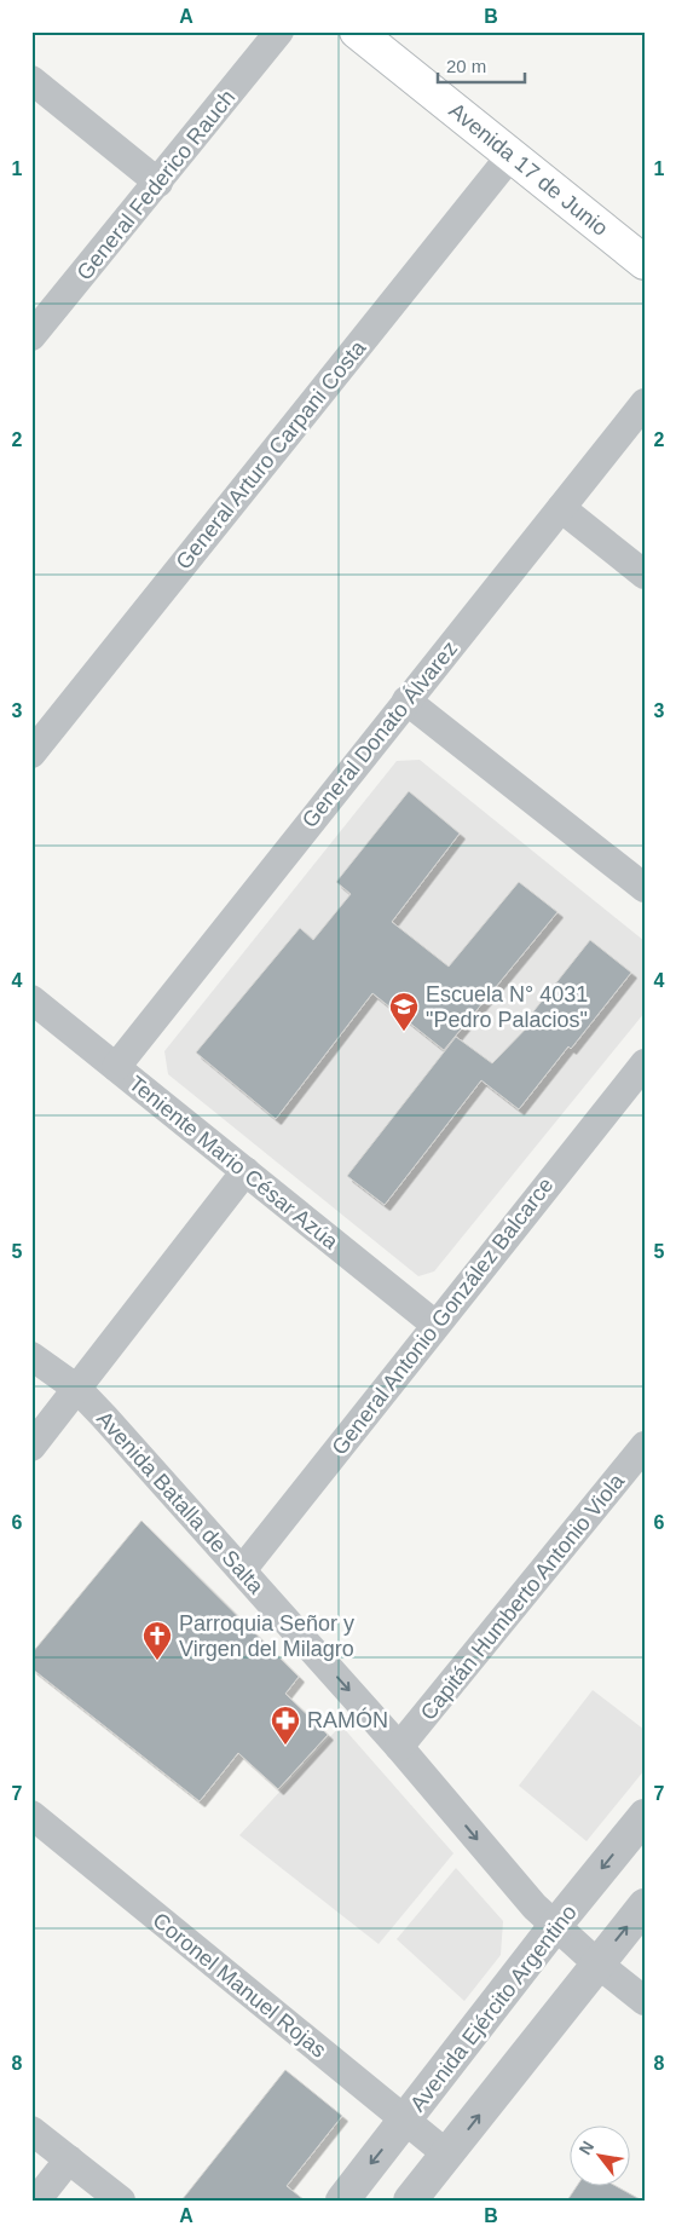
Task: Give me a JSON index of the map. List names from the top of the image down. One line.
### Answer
{"streets":{"main road":["Avenida 17 de Junio"],"street":["General Federico Rauch","General Arturo Carpani Costa","General Donato Álvarez","Teniente Mario César Azúa","General Antonio González Balcarce","Avenida Batalla de Salta","Capitán Humberto Antonio Viola","Coronel Manuel Rojas","Avenida Ejército Argentino"]},"crossings":[["Avenida 17 de Junio","General Arturo Carpani Costa"],["General Donato Álvarez","Teniente Mario César Azúa"],["Teniente Mario César Azúa","General Antonio González Balcarce"],["General Antonio González Balcarce","Avenida Batalla de Salta"],["Avenida Batalla de Salta","Capitán Humberto Antonio Viola"],["Avenida Batalla de Salta","Avenida Ejército Argentino"],["Coronel Manuel Rojas","Avenida Ejército Argentino"]],"one_way":["Avenida Batalla de Salta"],"places":{"school or university":["Escuela N° 4031 \"Pedro Palacios\""],"church":["Parroquia Señor y Virgen del Milagro"],"pharmacy":["RAMÓN"]},"scale_bar":"20 m","north":"top left","grid":{"columns":["A","B"],"rows":["1","2","3","4","5","6","7","8"]}}
